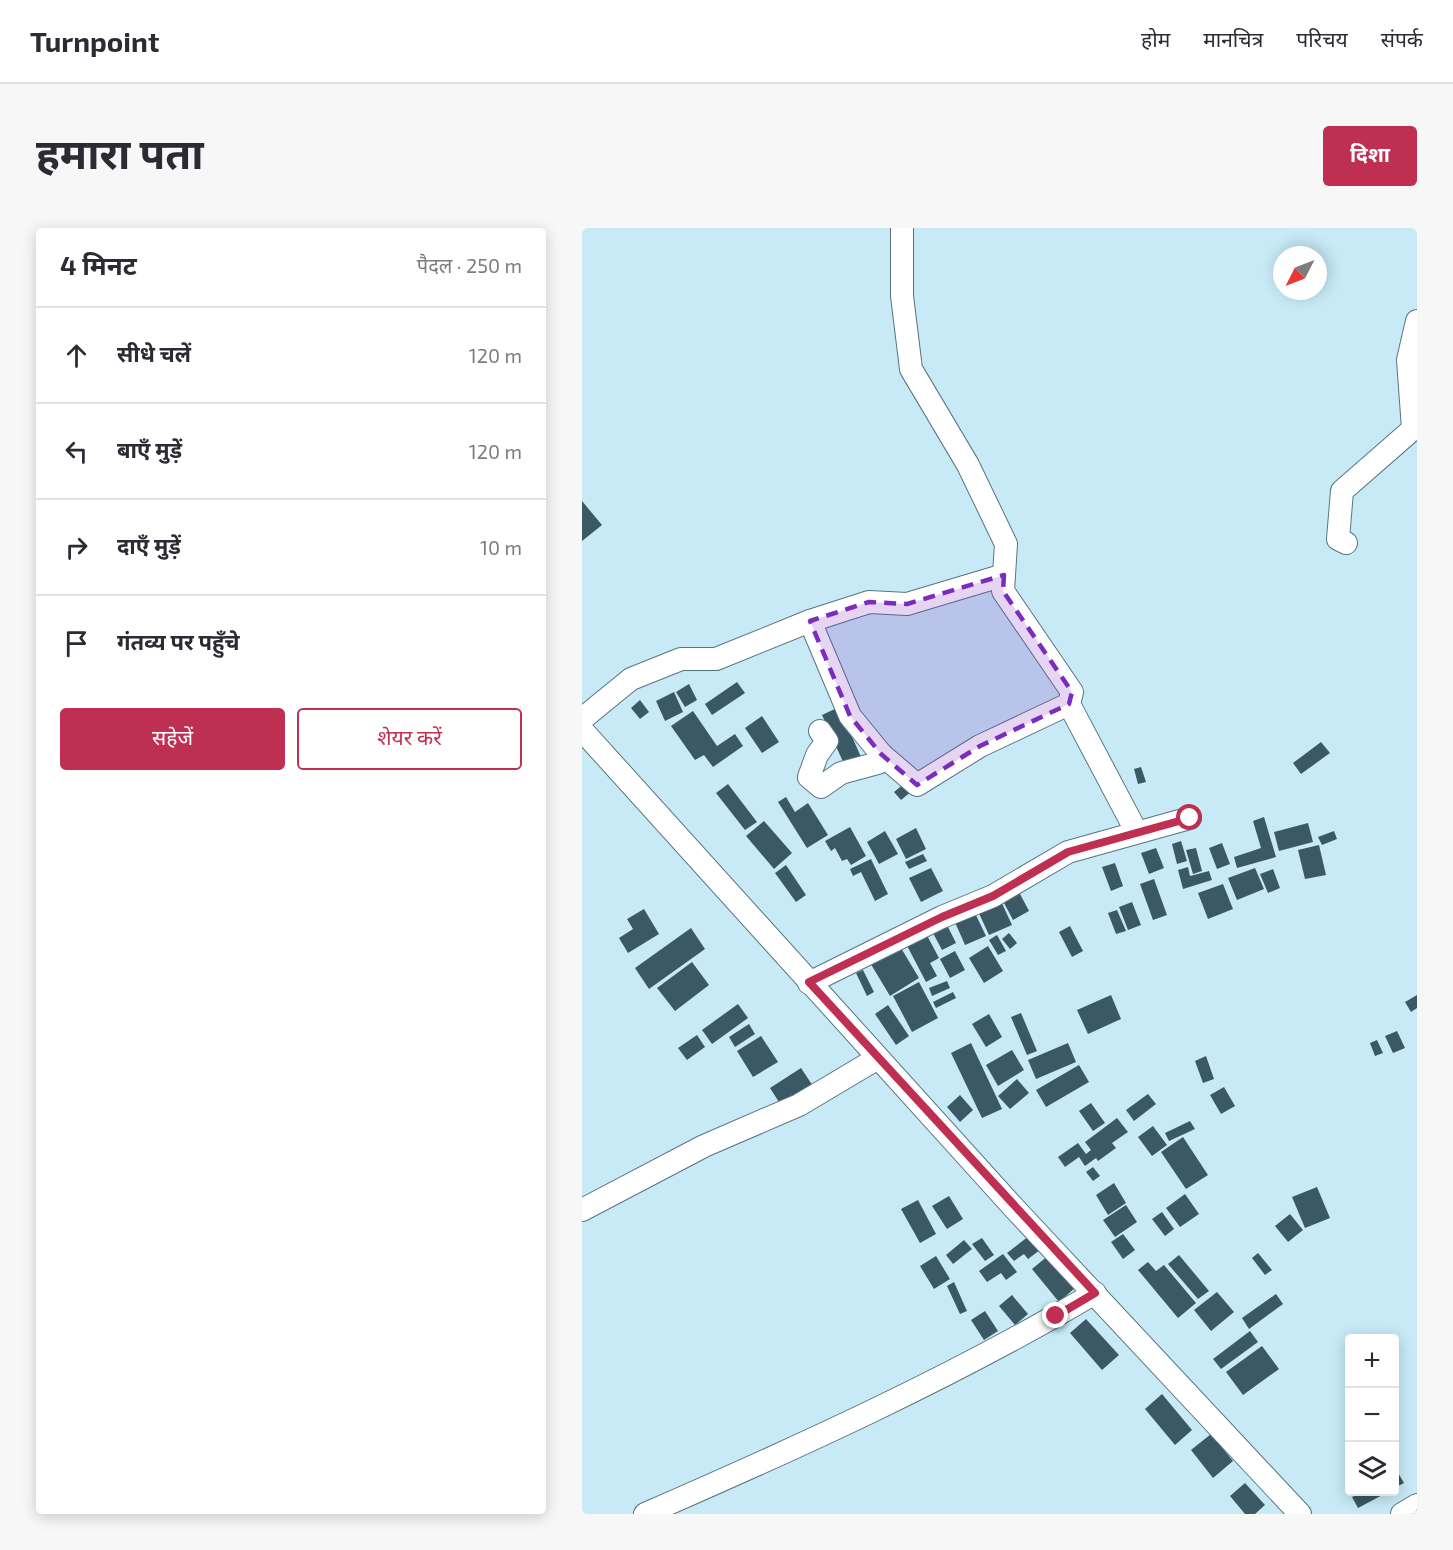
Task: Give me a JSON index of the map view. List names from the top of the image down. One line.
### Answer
{"north":"bottom left","page":{"header":"Turnpoint","nav":["होम","मानचित्र","परिचय","संपर्क"],"buttons":["दिशा",["सहेजें","शेयर करें"]],"title":"हमारा पता","heading":["4 मिनट","पैदल · 250 m"],"list":[["सीधे चलें","120 m"],["बाएँ मुड़ें","120 m"],["दाएँ मुड़ें","10 m"],"गंतव्य पर पहुँचे"],"map_buttons":["+","−"]}}
